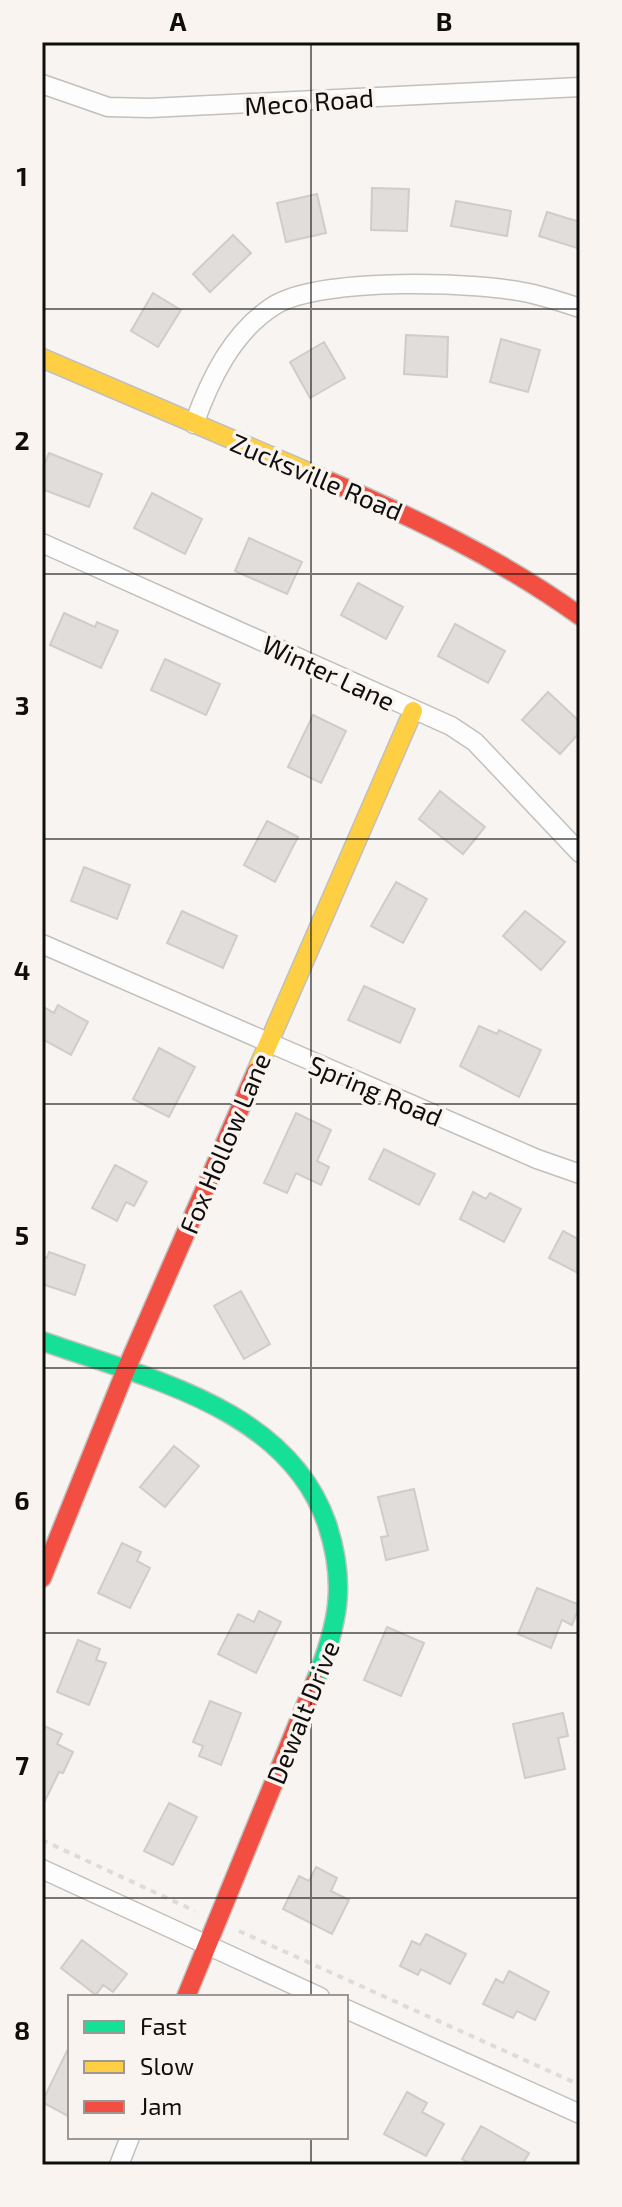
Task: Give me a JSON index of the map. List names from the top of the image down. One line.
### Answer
{"streets":{"street":["Meco Road","Zucksville Road","Winter Lane","Spring Road","Fox Hollow Lane","Dewalt Drive"]},"crossings":[["Winter Lane","Fox Hollow Lane"],["Spring Road","Fox Hollow Lane"],["Fox Hollow Lane","Dewalt Drive"]],"legend":["Fast","Slow","Jam"],"grid":{"columns":["A","B"],"rows":["1","2","3","4","5","6","7","8"]}}
